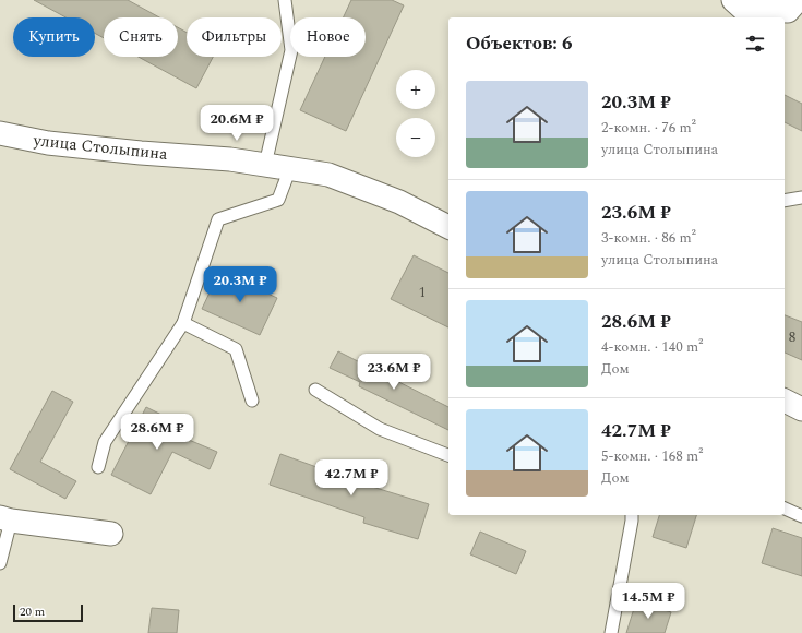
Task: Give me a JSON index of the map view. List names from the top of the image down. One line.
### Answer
{"streets":{"street":["улица Столыпина"]},"house_numbers":["1","8"],"scale_bar":"20 m","page":{"chip":["Купить","Снять","Фильтры","Новое"],"heading":"Объектов: 6","map_buttons":["+","−"],"list":[{"name":"20.3M ₽","note":"2-комн. · 76 m² · улица Столыпина"},{"name":"23.6M ₽","note":"3-комн. · 86 m² · улица Столыпина"},{"name":"28.6M ₽","note":"4-комн. · 140 m² · Дом"},{"name":"42.7M ₽","note":"5-комн. · 168 m² · Дом"}],"price":["20.6M ₽","20.3M ₽","23.6M ₽","28.6M ₽","42.7M ₽","14.5M ₽"],"scale":"20 m"}}
